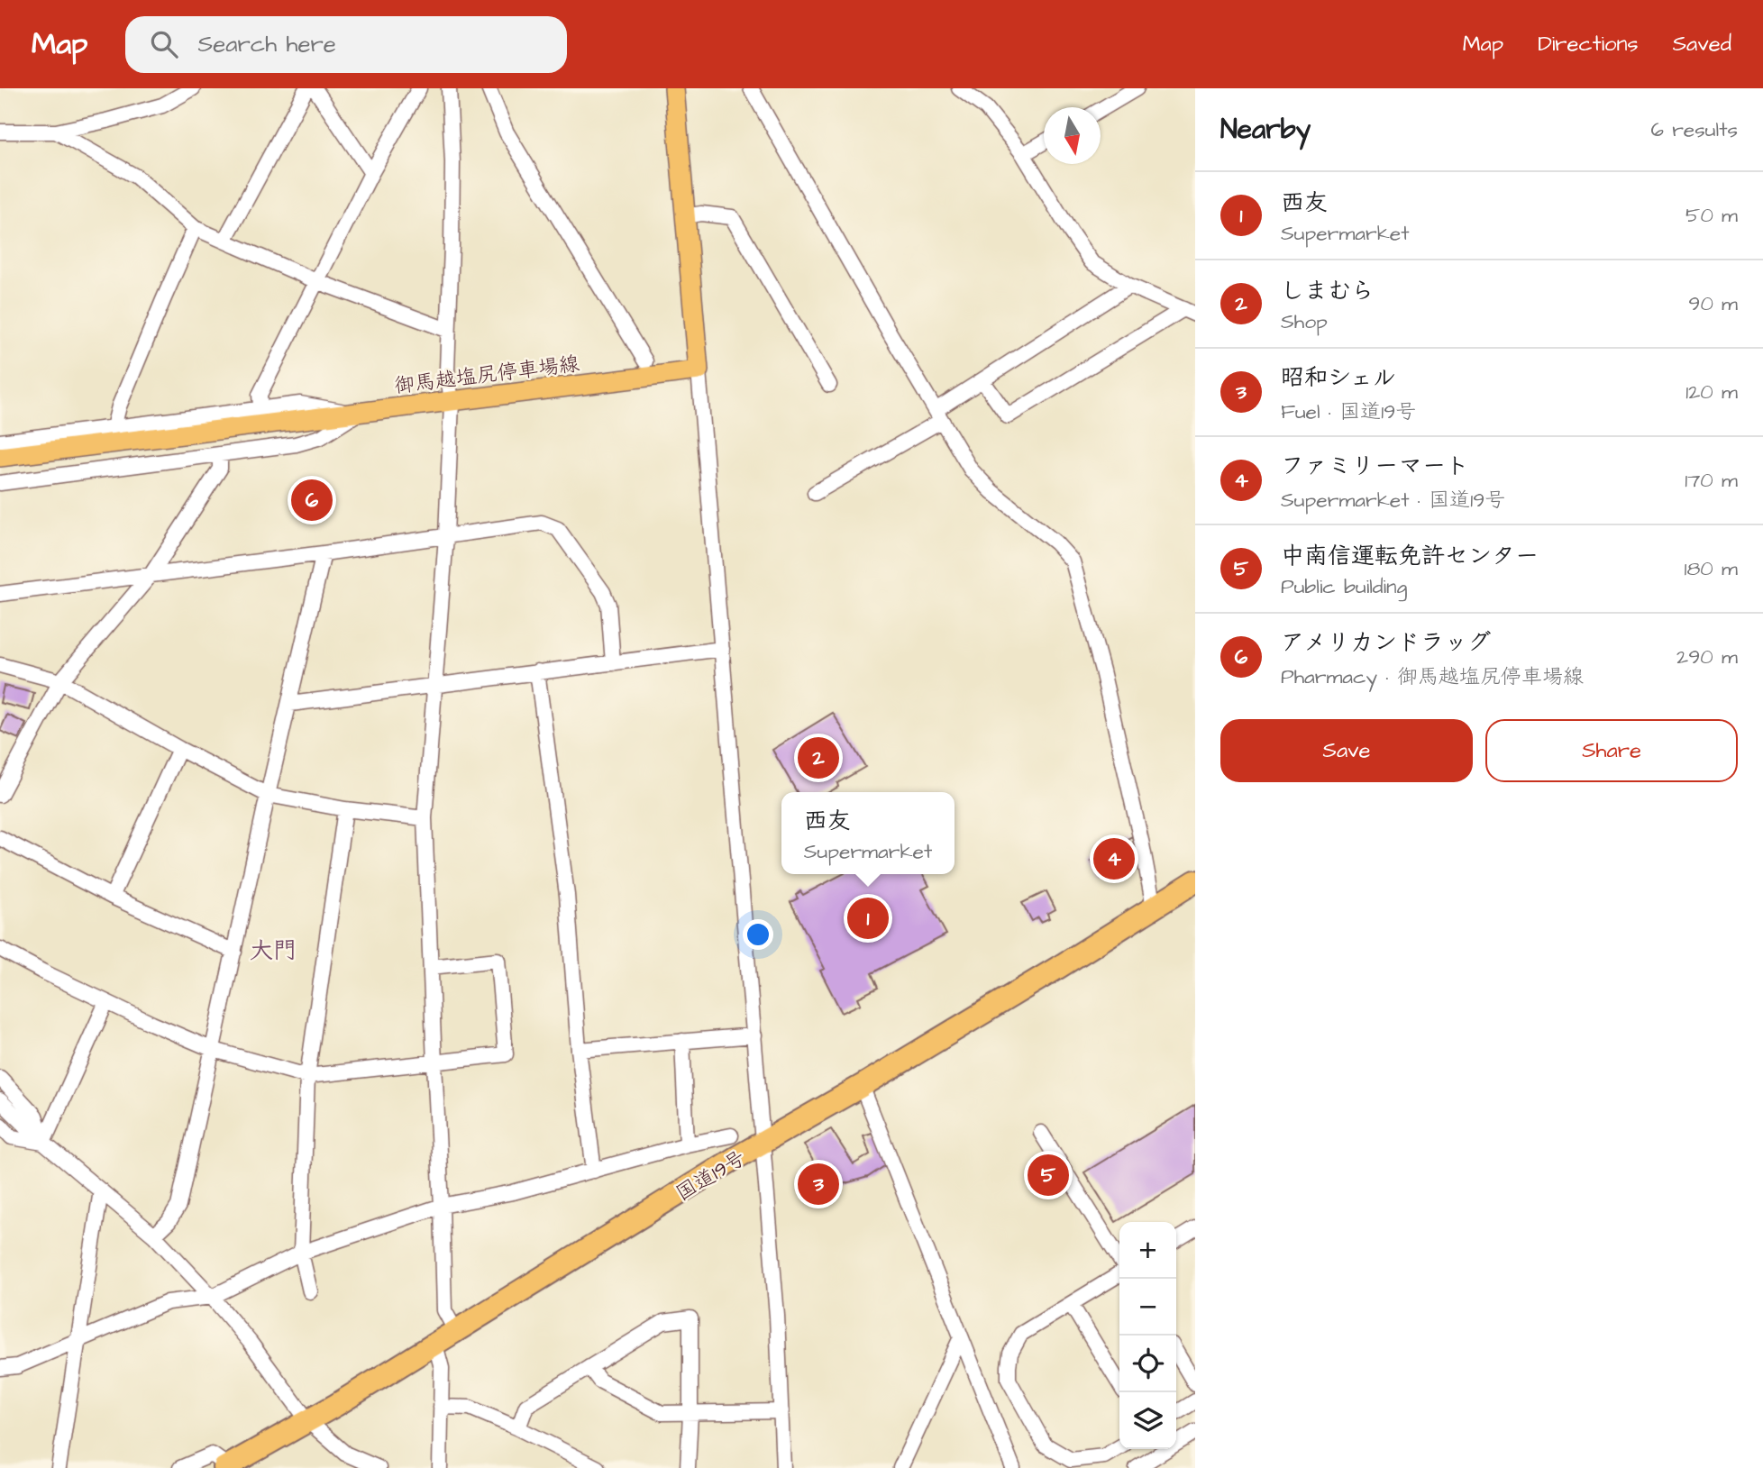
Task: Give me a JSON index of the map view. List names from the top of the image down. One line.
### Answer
{"streets":{"highway":["国道19号"],"main road":["御馬越塩尻停車場線"]},"districts":["大門"],"north":"bottom","page":{"header":"Map","search":"Search here","nav":["Map","Directions","Saved"],"heading":["Nearby","6 results"],"list":[{"mark":"1","name":"西友","note":"Supermarket","value":"50 m"},{"mark":"2","name":"しまむら","note":"Shop","value":"90 m"},{"mark":"3","name":"昭和シェル","note":"Fuel · 国道19号","value":"120 m"},{"mark":"4","name":"ファミリーマート","note":"Supermarket · 国道19号","value":"170 m"},{"mark":"5","name":"中南信運転免許センター","note":"Public building","value":"180 m"},{"mark":"6","name":"アメリカンドラッグ","note":"Pharmacy · 御馬越塩尻停車場線","value":"290 m"}],"pins":["6","2","4","1","5","3"],"buttons":["Save","Share"],"popup":["西友","Supermarket"],"map_buttons":["+","−"]}}
